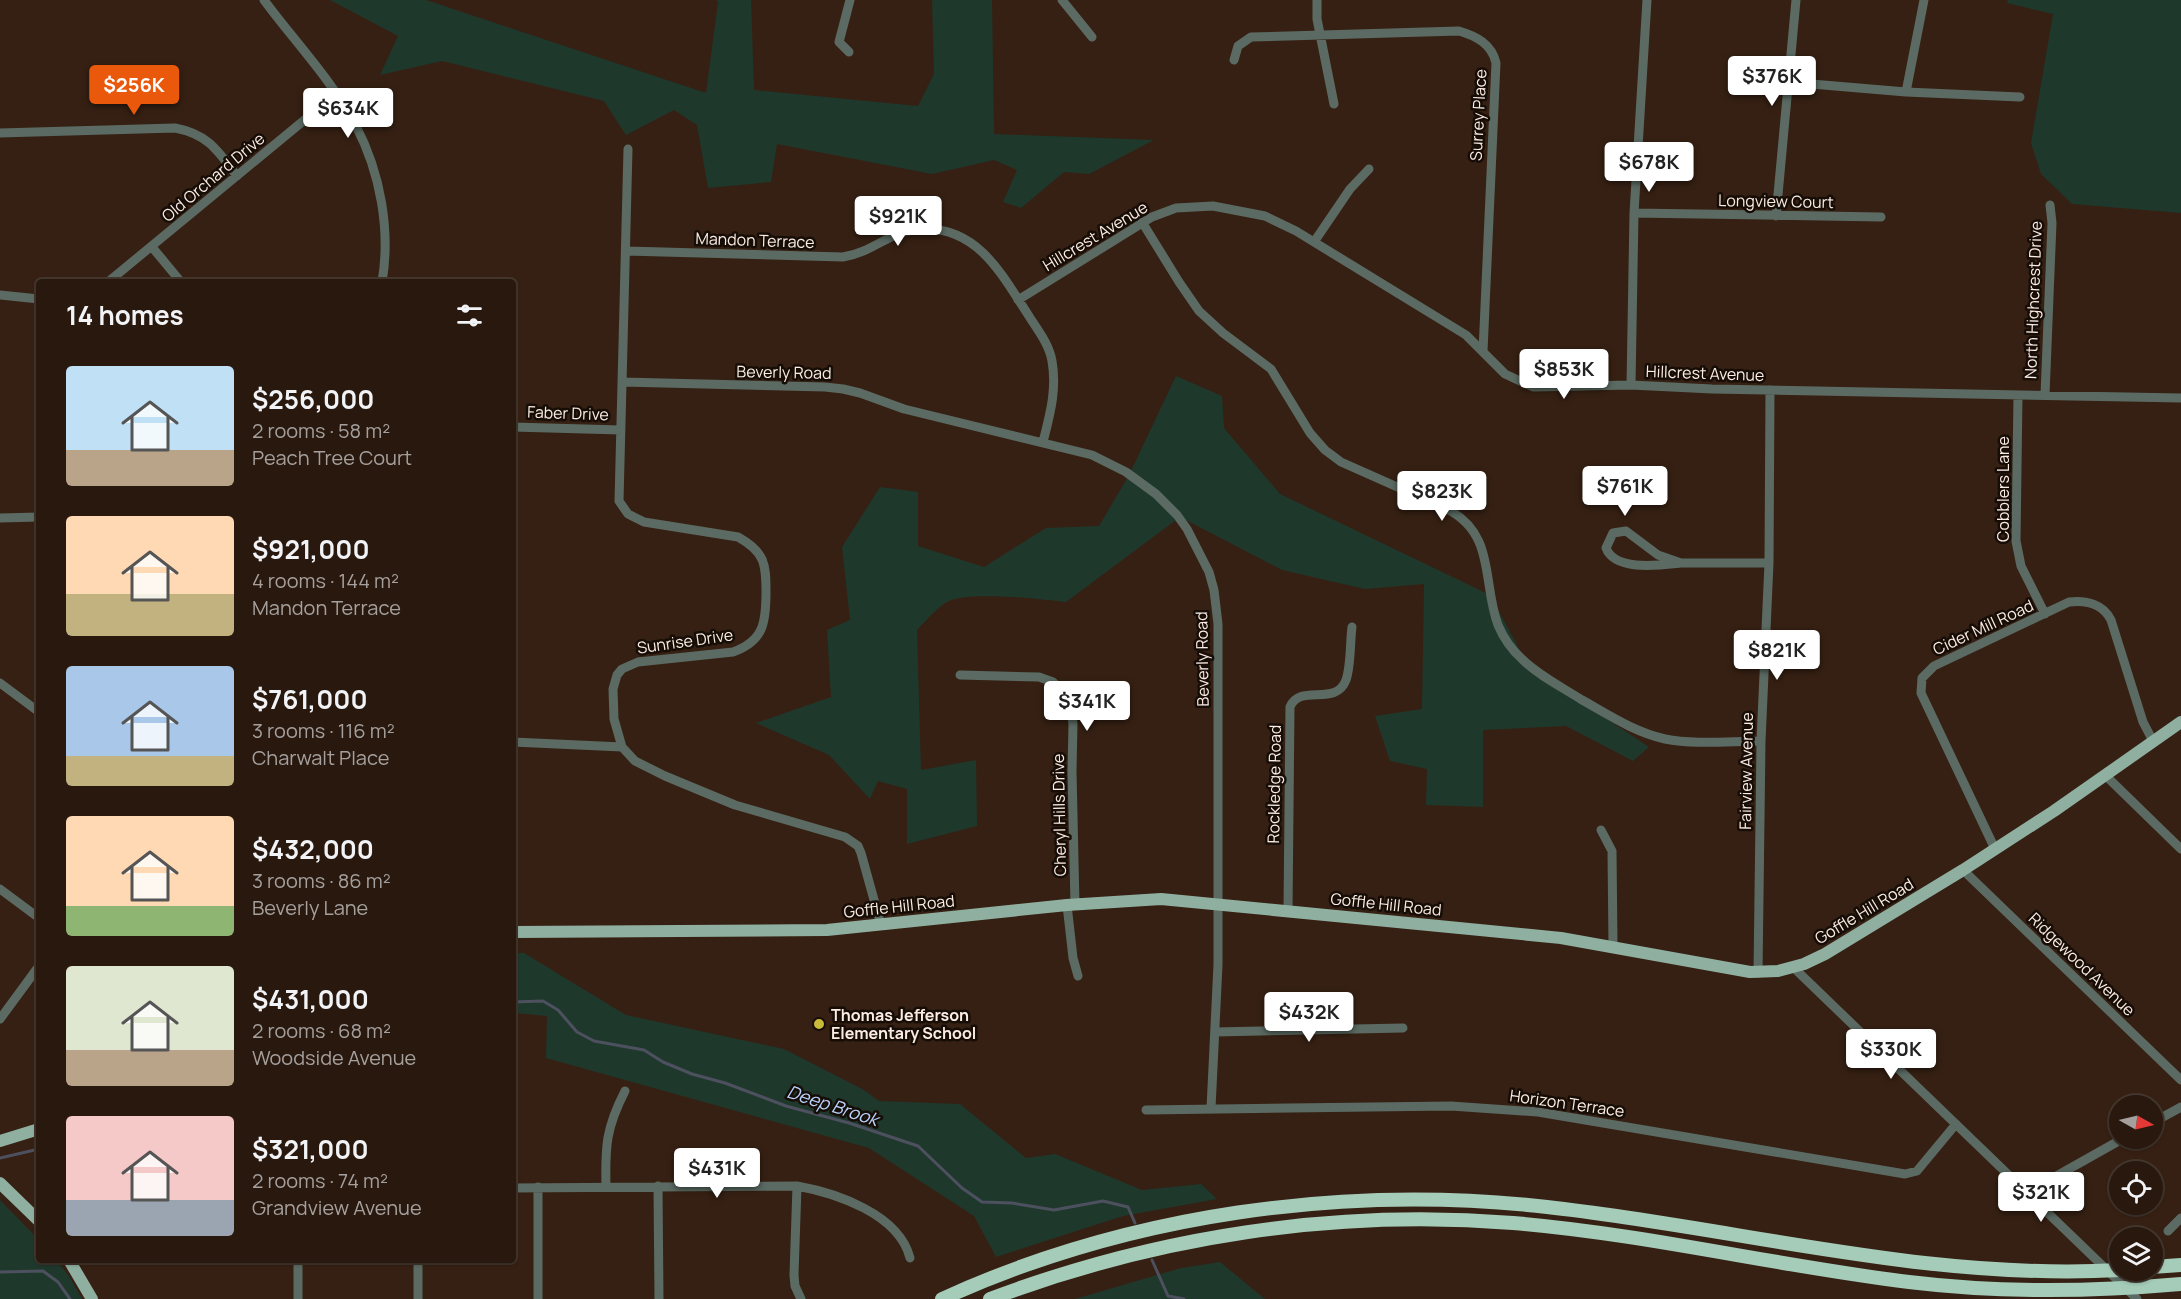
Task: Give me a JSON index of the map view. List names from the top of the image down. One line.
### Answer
{"streets":{"main road":["Goffle Hill Road"],"street":["Surrey Place","Old Orchard Drive","Longview Court","Hillcrest Avenue","Mandon Terrace","North Highcrest Drive","Beverly Road","Faber Drive","Cobblers Lane","Cider Mill Road","Sunrise Drive","Fairview Avenue","Rockledge Road","Cheryl Hills Drive","Ridgewood Avenue","Horizon Terrace"]},"crossings":[["Surrey Place","Hillcrest Avenue"],["Hillcrest Avenue","Mandon Terrace"],["Hillcrest Avenue","North Highcrest Drive"],["Hillcrest Avenue","Cobblers Lane"],["Hillcrest Avenue","Fairview Avenue"],["Mandon Terrace","Beverly Road"],["Mandon Terrace","Sunrise Drive"],["Beverly Road","Sunrise Drive"],["Beverly Road","Goffle Hill Road"],["Beverly Road","Horizon Terrace"],["Faber Drive","Sunrise Drive"],["Cobblers Lane","Cider Mill Road"],["Cider Mill Road","Goffle Hill Road"],["Fairview Avenue","Goffle Hill Road"],["Rockledge Road","Goffle Hill Road"],["Cheryl Hills Drive","Goffle Hill Road"],["Goffle Hill Road","Ridgewood Avenue"]],"water":["Deep Brook"],"places":["Thomas Jefferson Elementary School"],"north":"right","page":{"price":["$376K","$256K","$634K","$678K","$921K","$853K","$761K","$823K","$821K","$341K","$432K","$330K","$431K","$321K"],"heading":"14 homes","list":[{"name":"$256,000","note":"2 rooms · 58 m² · Peach Tree Court"},{"name":"$921,000","note":"4 rooms · 144 m² · Mandon Terrace"},{"name":"$761,000","note":"3 rooms · 116 m² · Charwalt Place"},{"name":"$432,000","note":"3 rooms · 86 m² · Beverly Lane"},{"name":"$431,000","note":"2 rooms · 68 m² · Woodside Avenue"},{"name":"$321,000","note":"2 rooms · 74 m² · Grandview Avenue"}]}}
